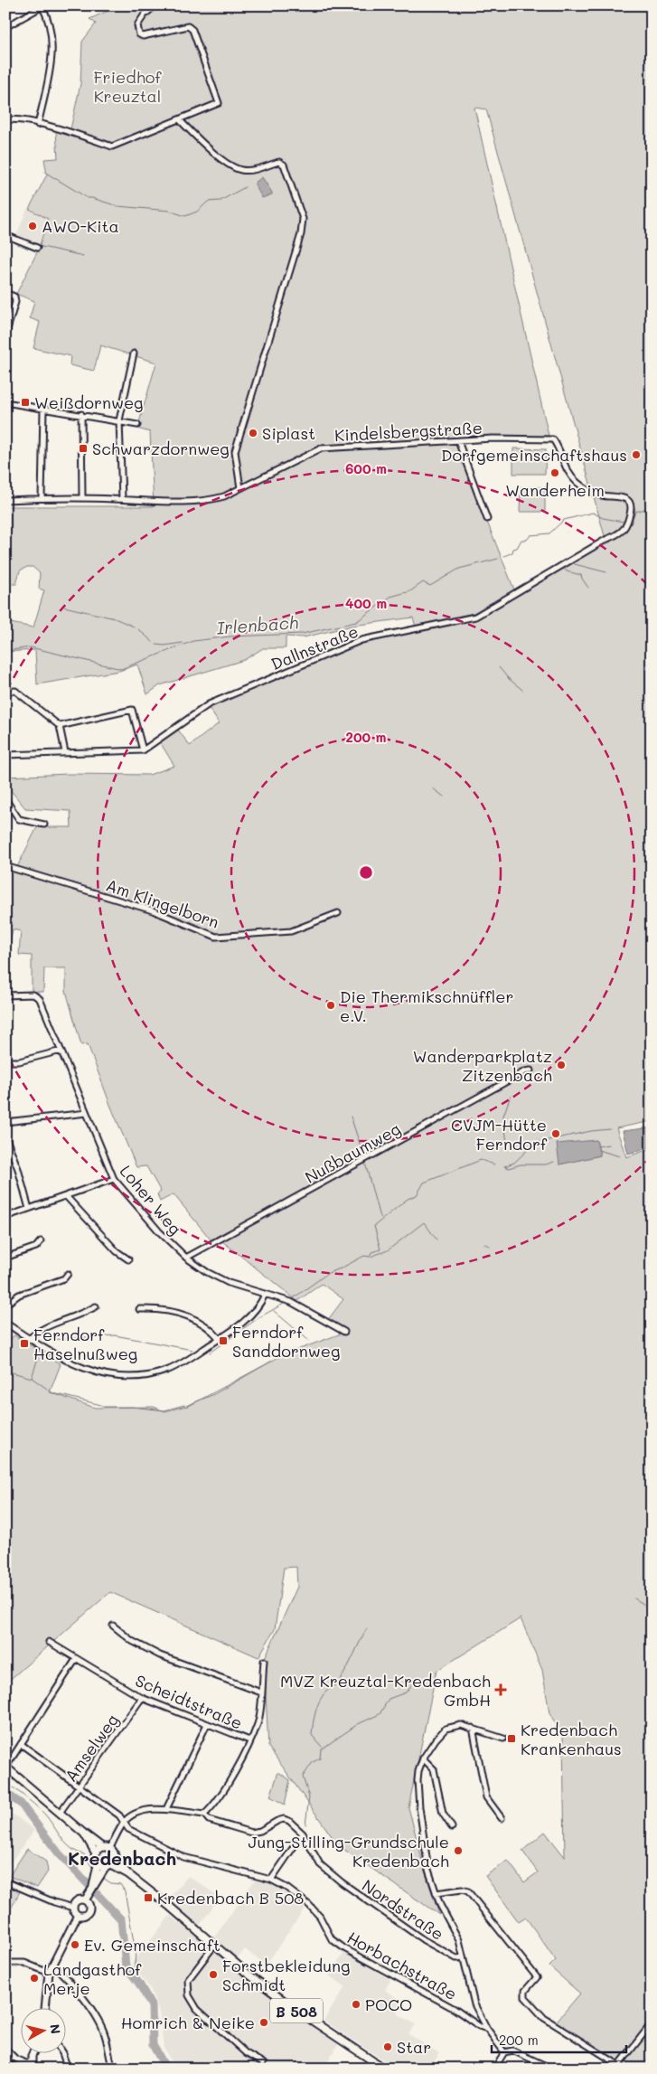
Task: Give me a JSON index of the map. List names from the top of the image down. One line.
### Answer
{"streets":{"main road":["B 508"],"street":["Kindelsbergstraße","Dallnstraße","Am Klingelborn","Nußbaumweg","Loher Weg","Scheidtstraße","Amselweg","Nordstraße","Horbachstraße"]},"crossings":[["Kindelsbergstraße","Dallnstraße"],["Nußbaumweg","Loher Weg"],["Scheidtstraße","Amselweg"],["Amselweg","Horbachstraße"]],"districts":["Kredenbach"],"water":["Irlenbach"],"parks":["Friedhof Kreuztal"],"places":{"other":["AWO-Kita","Siplast","Dorfgemeinschaftshaus","Wanderheim","Die Thermikschnüffler e.V.","Wanderparkplatz Zitzenbach","CVJM-Hütte Ferndorf","Jung-Stilling-Grundschule Kredenbach","Ev. Gemeinschaft","Forstbekleidung Schmidt","Landgasthof Merje","POCO","Homrich & Neike","Star"],"transit":["Weißdornweg","Schwarzdornweg","Ferndorf Sanddornweg","Ferndorf Haselnußweg","Kredenbach Krankenhaus","Kredenbach B 508"],"health":["MVZ Kreuztal-Kredenbach GmbH"]},"scale_bar":"200 m","north":"right","rings":["600 m","400 m","200 m"]}
